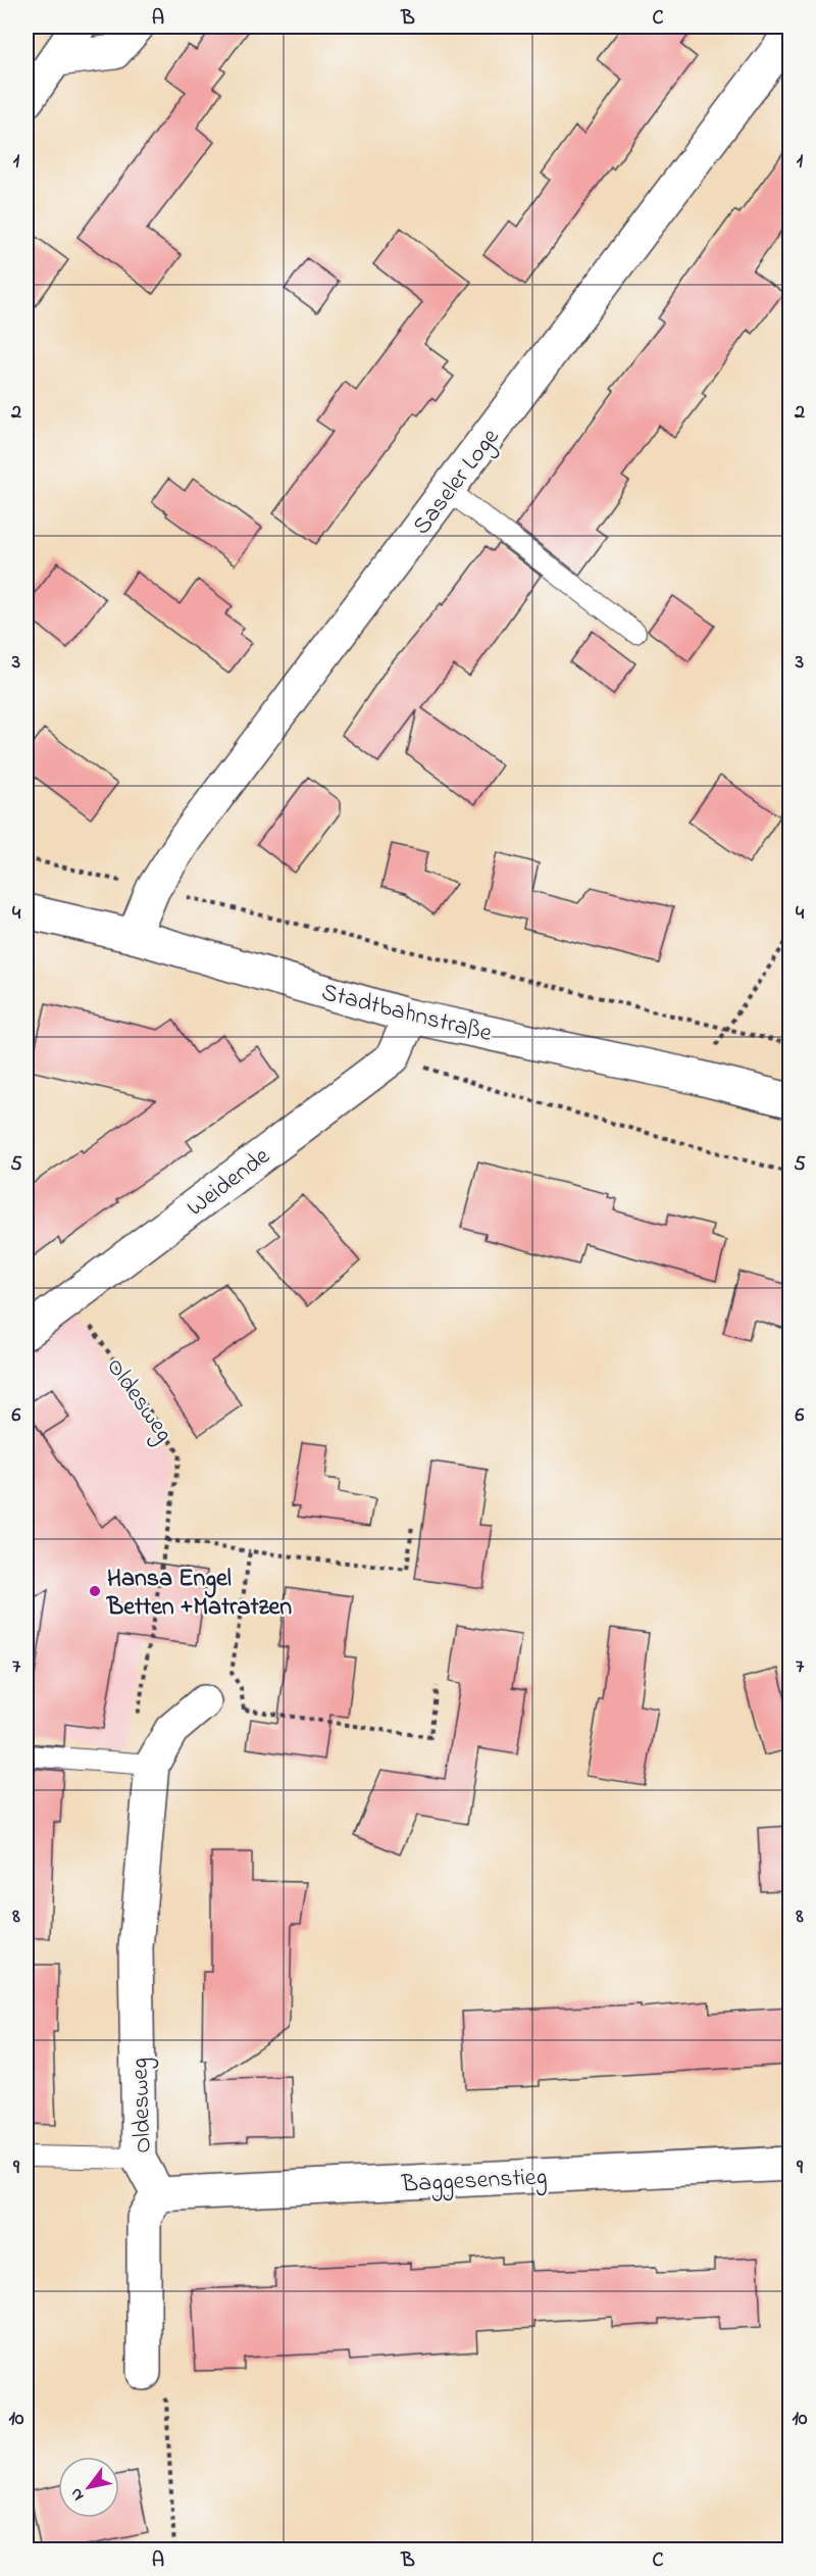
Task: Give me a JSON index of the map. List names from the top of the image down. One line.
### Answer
{"streets":{"street":["Saseler Loge","Stadtbahnstraße","Weidende","Oldesweg","Baggesenstieg"]},"crossings":[["Saseler Loge","Stadtbahnstraße"],["Weidende","Oldesweg"],["Oldesweg","Baggesenstieg"]],"places":["Hansa Engel Betten +Matratzen"],"north":"bottom left","grid":{"columns":["A","B","C"],"rows":["1","2","3","4","5","6","7","8","9","10"]}}
